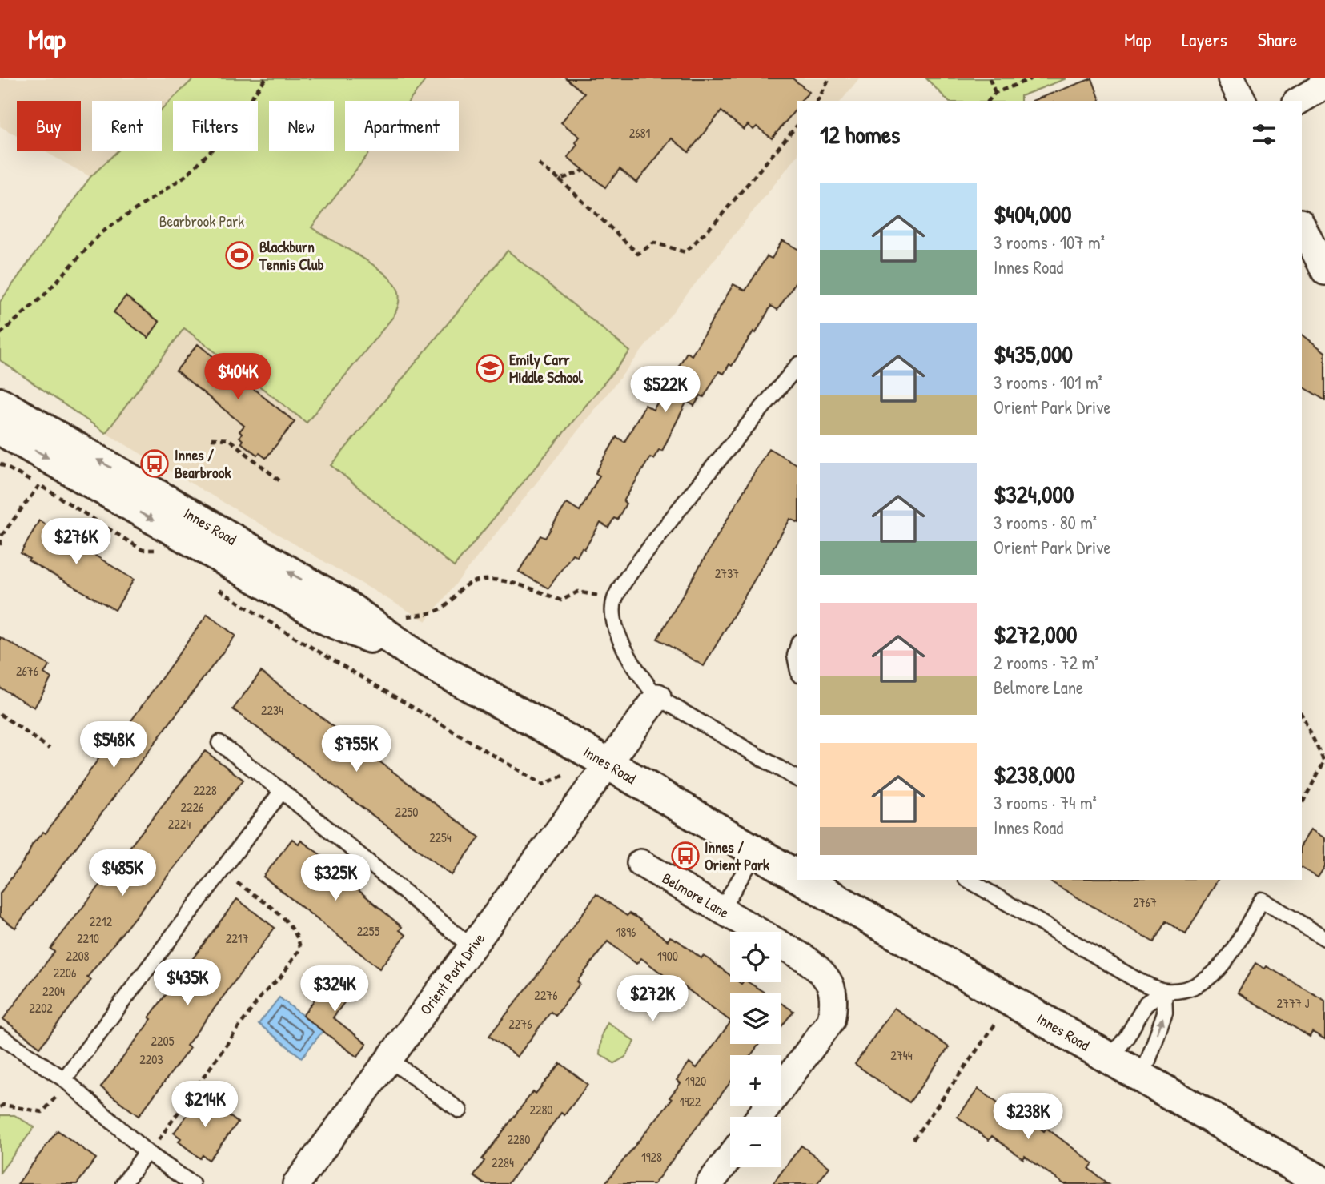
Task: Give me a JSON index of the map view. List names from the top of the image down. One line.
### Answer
{"streets":{"street":["Innes Road","Belmore Lane","Orient Park Drive"]},"crossings":[["Innes Road","Orient Park Drive"]],"parks":["Bearbrook Park"],"places":{"sports":["Blackburn Tennis Club"],"school or university":["Emily Carr Middle School"],"bus stop":["Innes / Bearbrook","Innes / Orient Park"]},"house_numbers":["2681","2737","2676","2234","2228","2226","2250","2224","2254","2767","2212","2255","1896","2210","2217","2208","1900","2206","2204","2276","2777 J","2202","2276","2205","2744","2203","1920","1922","2280","2280","1928","2284"],"page":{"header":"Map","nav":["Map","Layers","Share"],"chip":["Buy","Rent","Filters","New","Apartment"],"heading":"12 homes","list":[{"name":"$404,000","note":"3 rooms · 107 m² · Innes Road"},{"name":"$435,000","note":"3 rooms · 101 m² · Orient Park Drive"},{"name":"$324,000","note":"3 rooms · 80 m² · Orient Park Drive"},{"name":"$272,000","note":"2 rooms · 72 m² · Belmore Lane"},{"name":"$238,000","note":"3 rooms · 74 m² · Innes Road"}],"price":["$404K","$522K","$276K","$548K","$755K","$485K","$325K","$435K","$324K","$272K","$214K","$238K"],"map_buttons":["+","−"]}}
